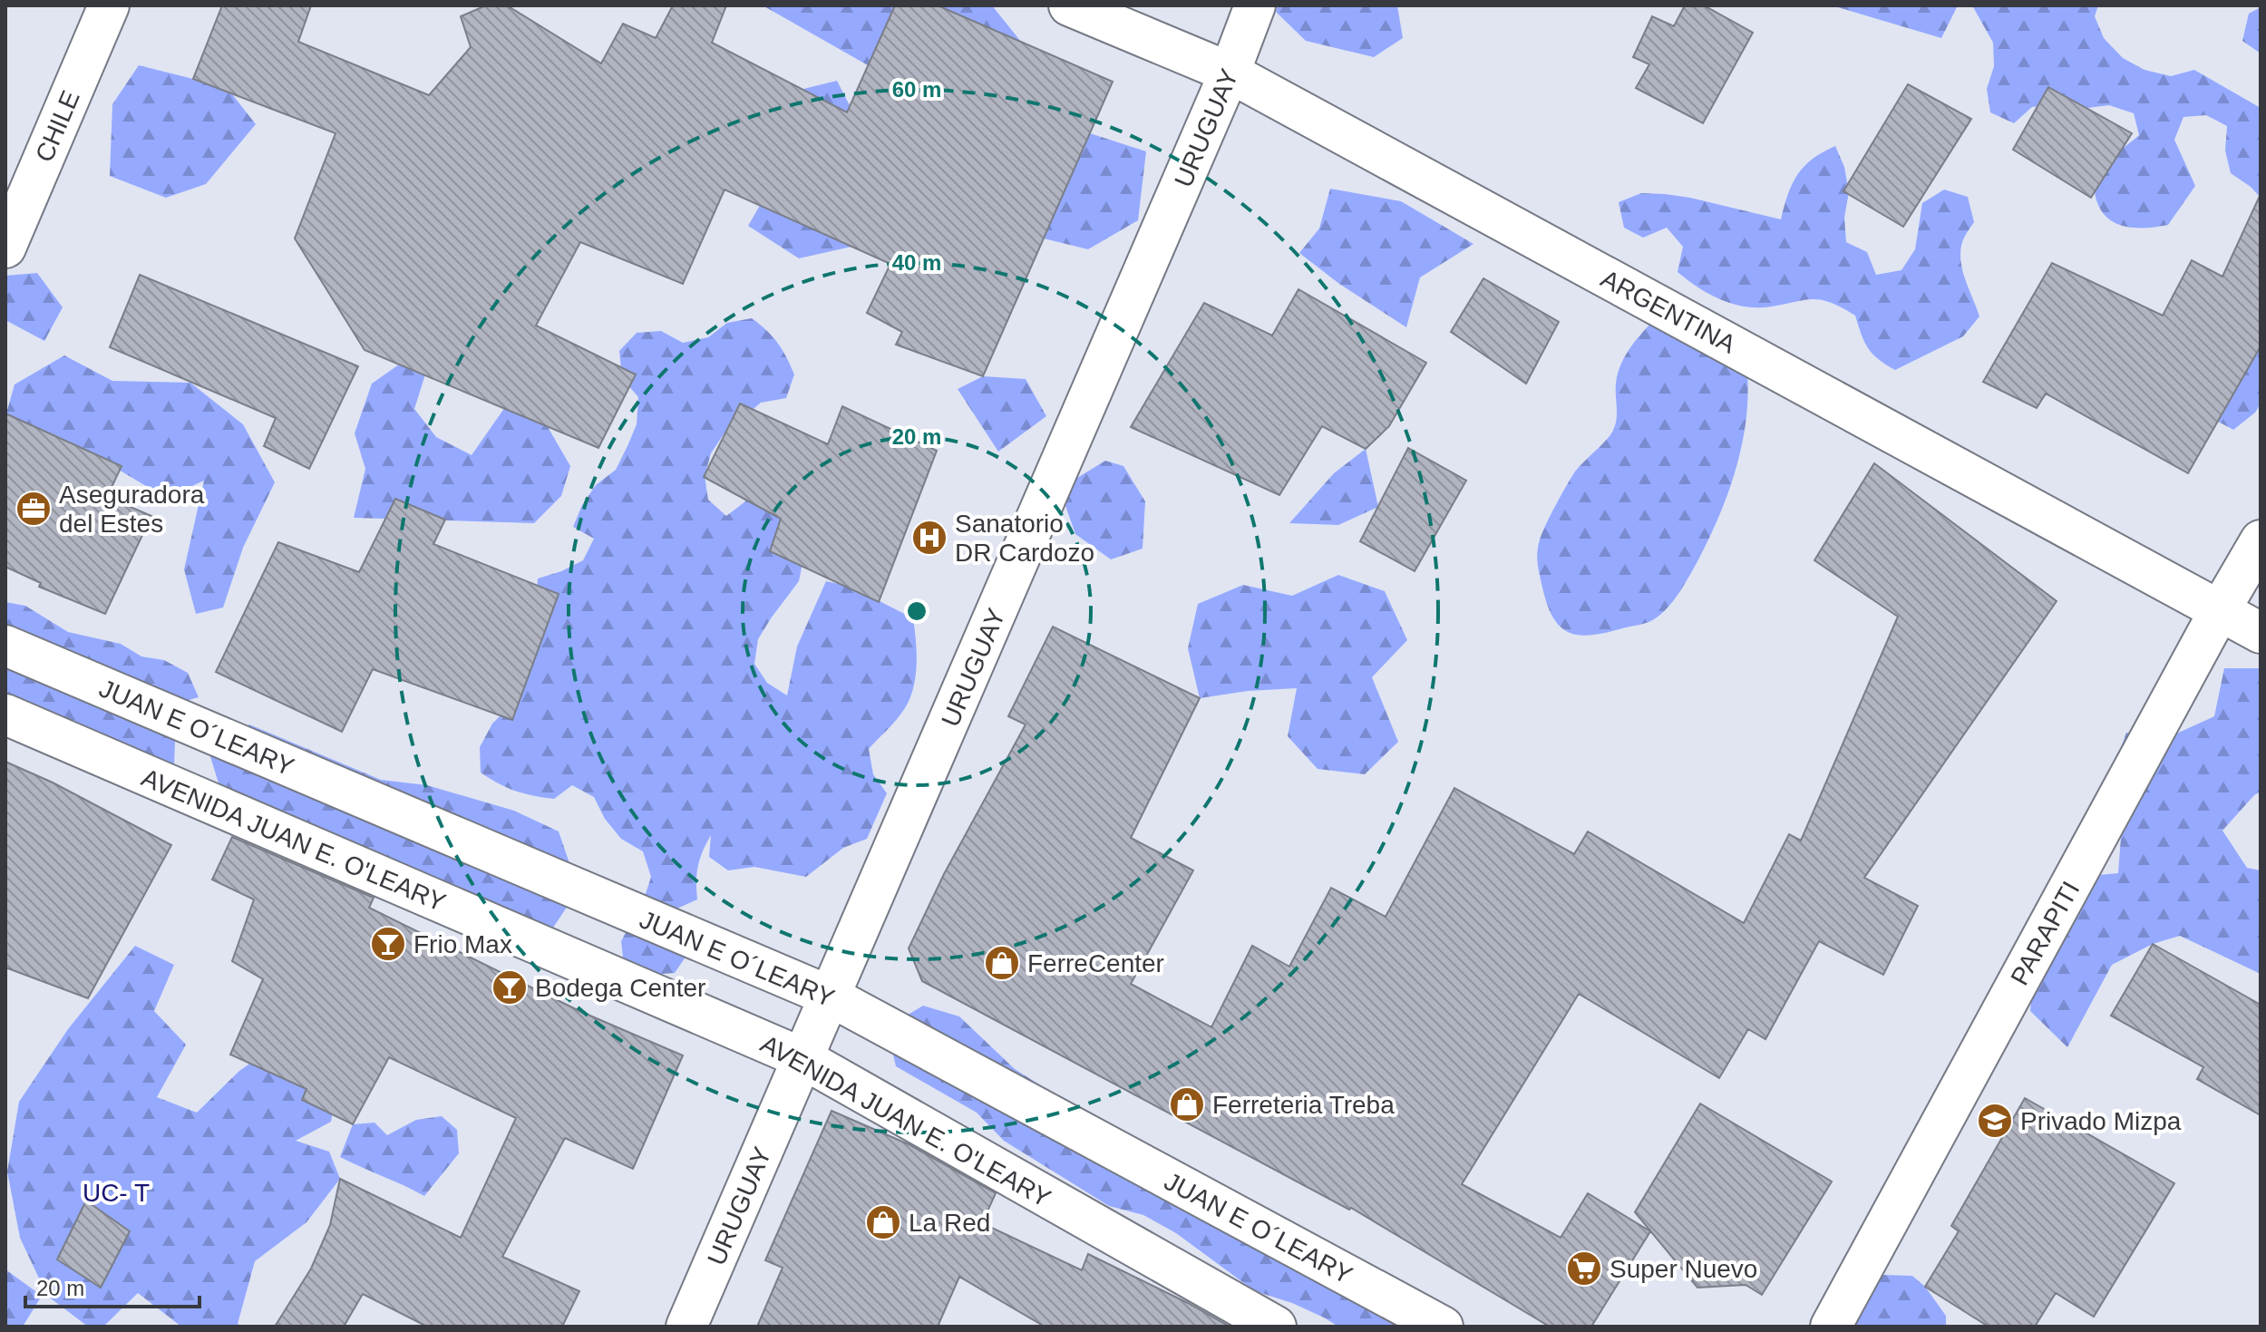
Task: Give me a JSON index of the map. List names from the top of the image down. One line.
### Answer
{"streets":{"street":["CHILE","URUGUAY","ARGENTINA","JUAN E O´LEARY","AVENIDA JUAN E. O'LEARY","PARAPITI"]},"crossings":[["URUGUAY","ARGENTINA"],["URUGUAY","JUAN E O´LEARY"],["URUGUAY","AVENIDA JUAN E. O'LEARY"],["ARGENTINA","PARAPITI"]],"parks":["UC- T"],"places":{"office":["Aseguradora del Estes"],"hospital":["Sanatorio DR Cardozo"],"bar":["Frio Max","Bodega Center"],"shop":["FerreCenter","Ferreteria Treba","La Red"],"school or university":["Privado Mizpa"],"supermarket":["Super Nuevo"]},"scale_bar":"20 m","rings":["60 m","40 m","20 m"]}
